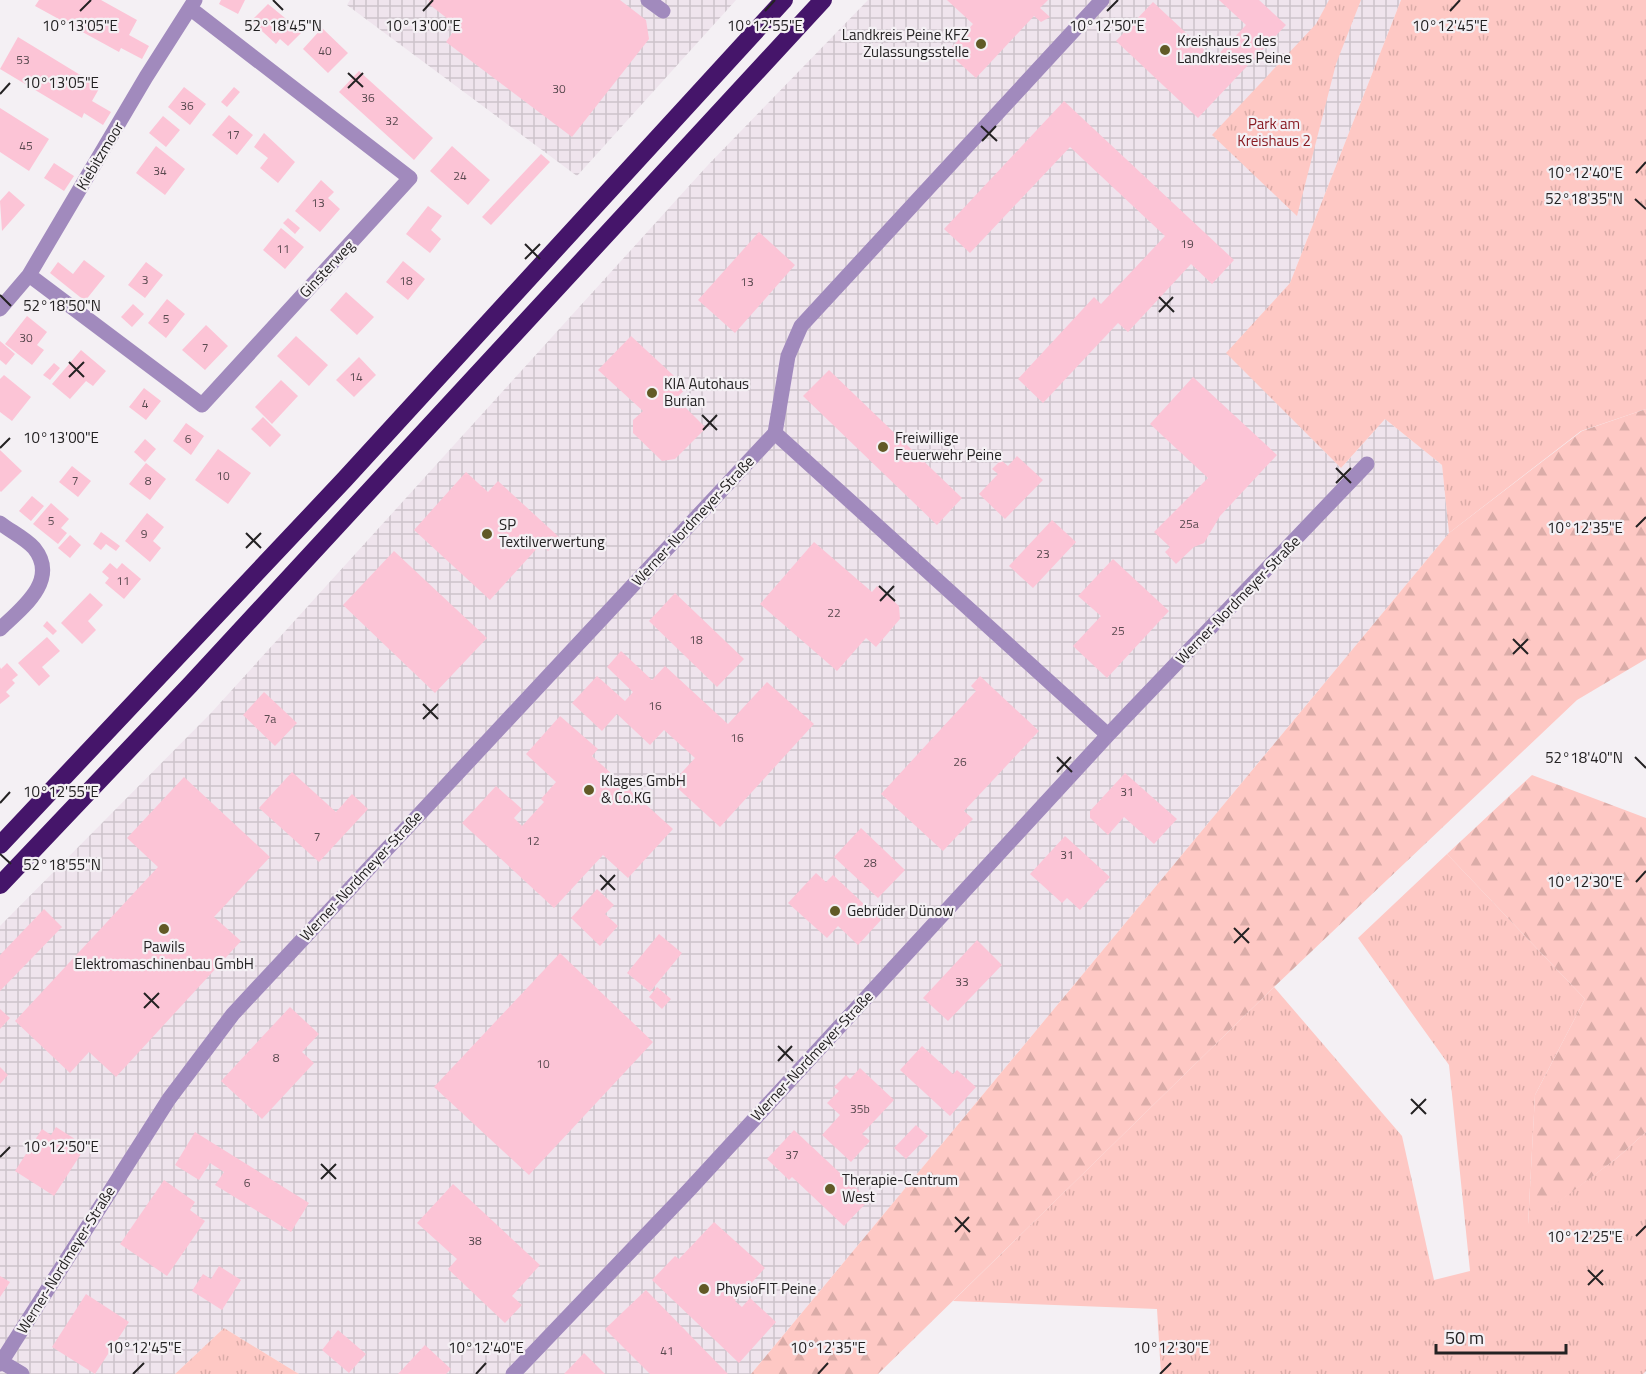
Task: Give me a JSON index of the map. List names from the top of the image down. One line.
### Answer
{"streets":{"street":["Kiebitzmoor","Ginsterweg","Werner-Nordmeyer-Straße"]},"crossings":[["Kiebitzmoor","Ginsterweg"]],"parks":["Park am Kreishaus 2"],"places":["Landkreis Peine KFZ Zulassungsstelle","Kreishaus 2 des Landkreises Peine","KIA Autohaus Burian","Freiwillige Feuerwehr Peine","SP Textilverwertung","Klages GmbH & Co.KG","Gebrüder Dünow","Pawils Elektromaschinenbau GmbH","Therapie-Centrum West","PhysioFIT Peine"],"house_numbers":["40","53","30","36","36","32","17","45","34","24","13","19","11","3","18","13","5","30","7","14","4","6","10","7","8","5","25a","9","23","11","22","25","18","16","7a","16","26","31","7","12","31","28","33","8","10","35b","37","6","38","41"],"scale_bar":"50 m","coordinates":["52°18'45\"N","10°13'00\"E","10°12'50\"E","10°13'05\"E","10°12'55\"E","10°12'45\"E","10°12'40\"E","52°18'35\"N","52°18'50\"N","10°12'35\"E","52°18'40\"N","52°18'55\"N","10°12'30\"E","10°12'25\"E"]}
